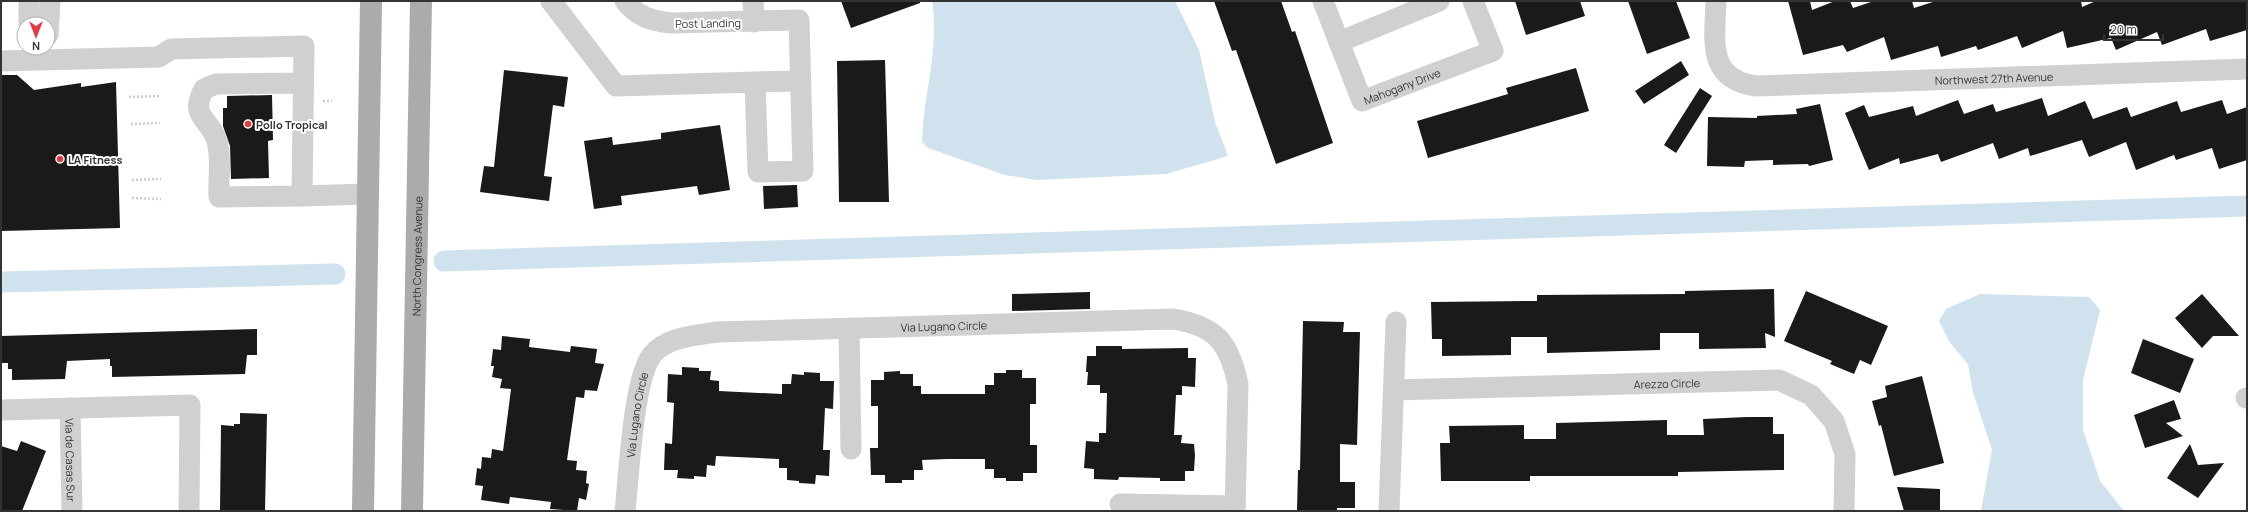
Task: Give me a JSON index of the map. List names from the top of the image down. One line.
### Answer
{"streets":{"main road":["North Congress Avenue"],"street":["Post Landing","Northwest 27th Avenue","Mahogany Drive","Via Lugano Circle","Arezzo Circle","Via de Casas Sur"]},"places":["Pollo Tropical","LA Fitness"],"scale_bar":"20 m","north":"bottom"}
